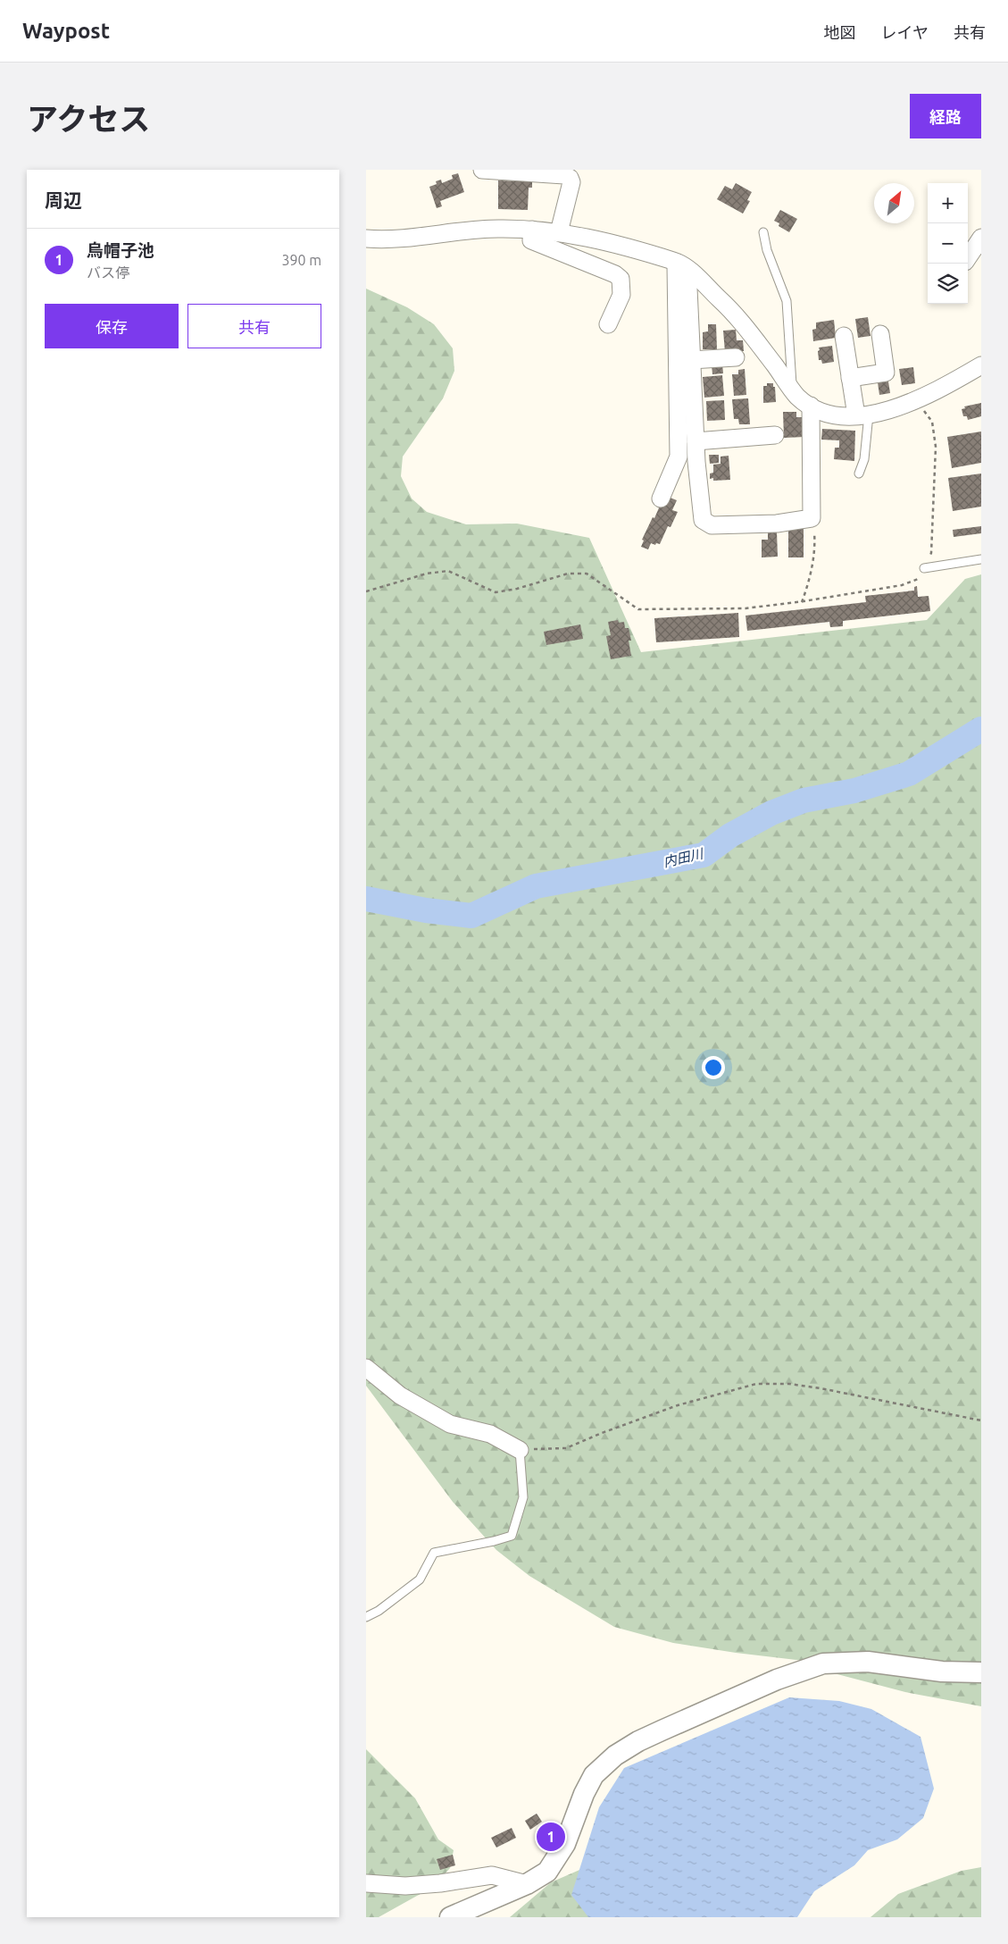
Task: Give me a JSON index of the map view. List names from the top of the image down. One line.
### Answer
{"water":["内田川"],"north":"top right","page":{"header":"Waypost","nav":["地図","レイヤ","共有"],"title":"アクセス","buttons":["経路",["保存","共有"]],"heading":"周辺","map_buttons":["+","−"],"list":[{"mark":"1","name":"烏帽子池","note":"バス停","value":"390 m"}],"pins":"1"}}
